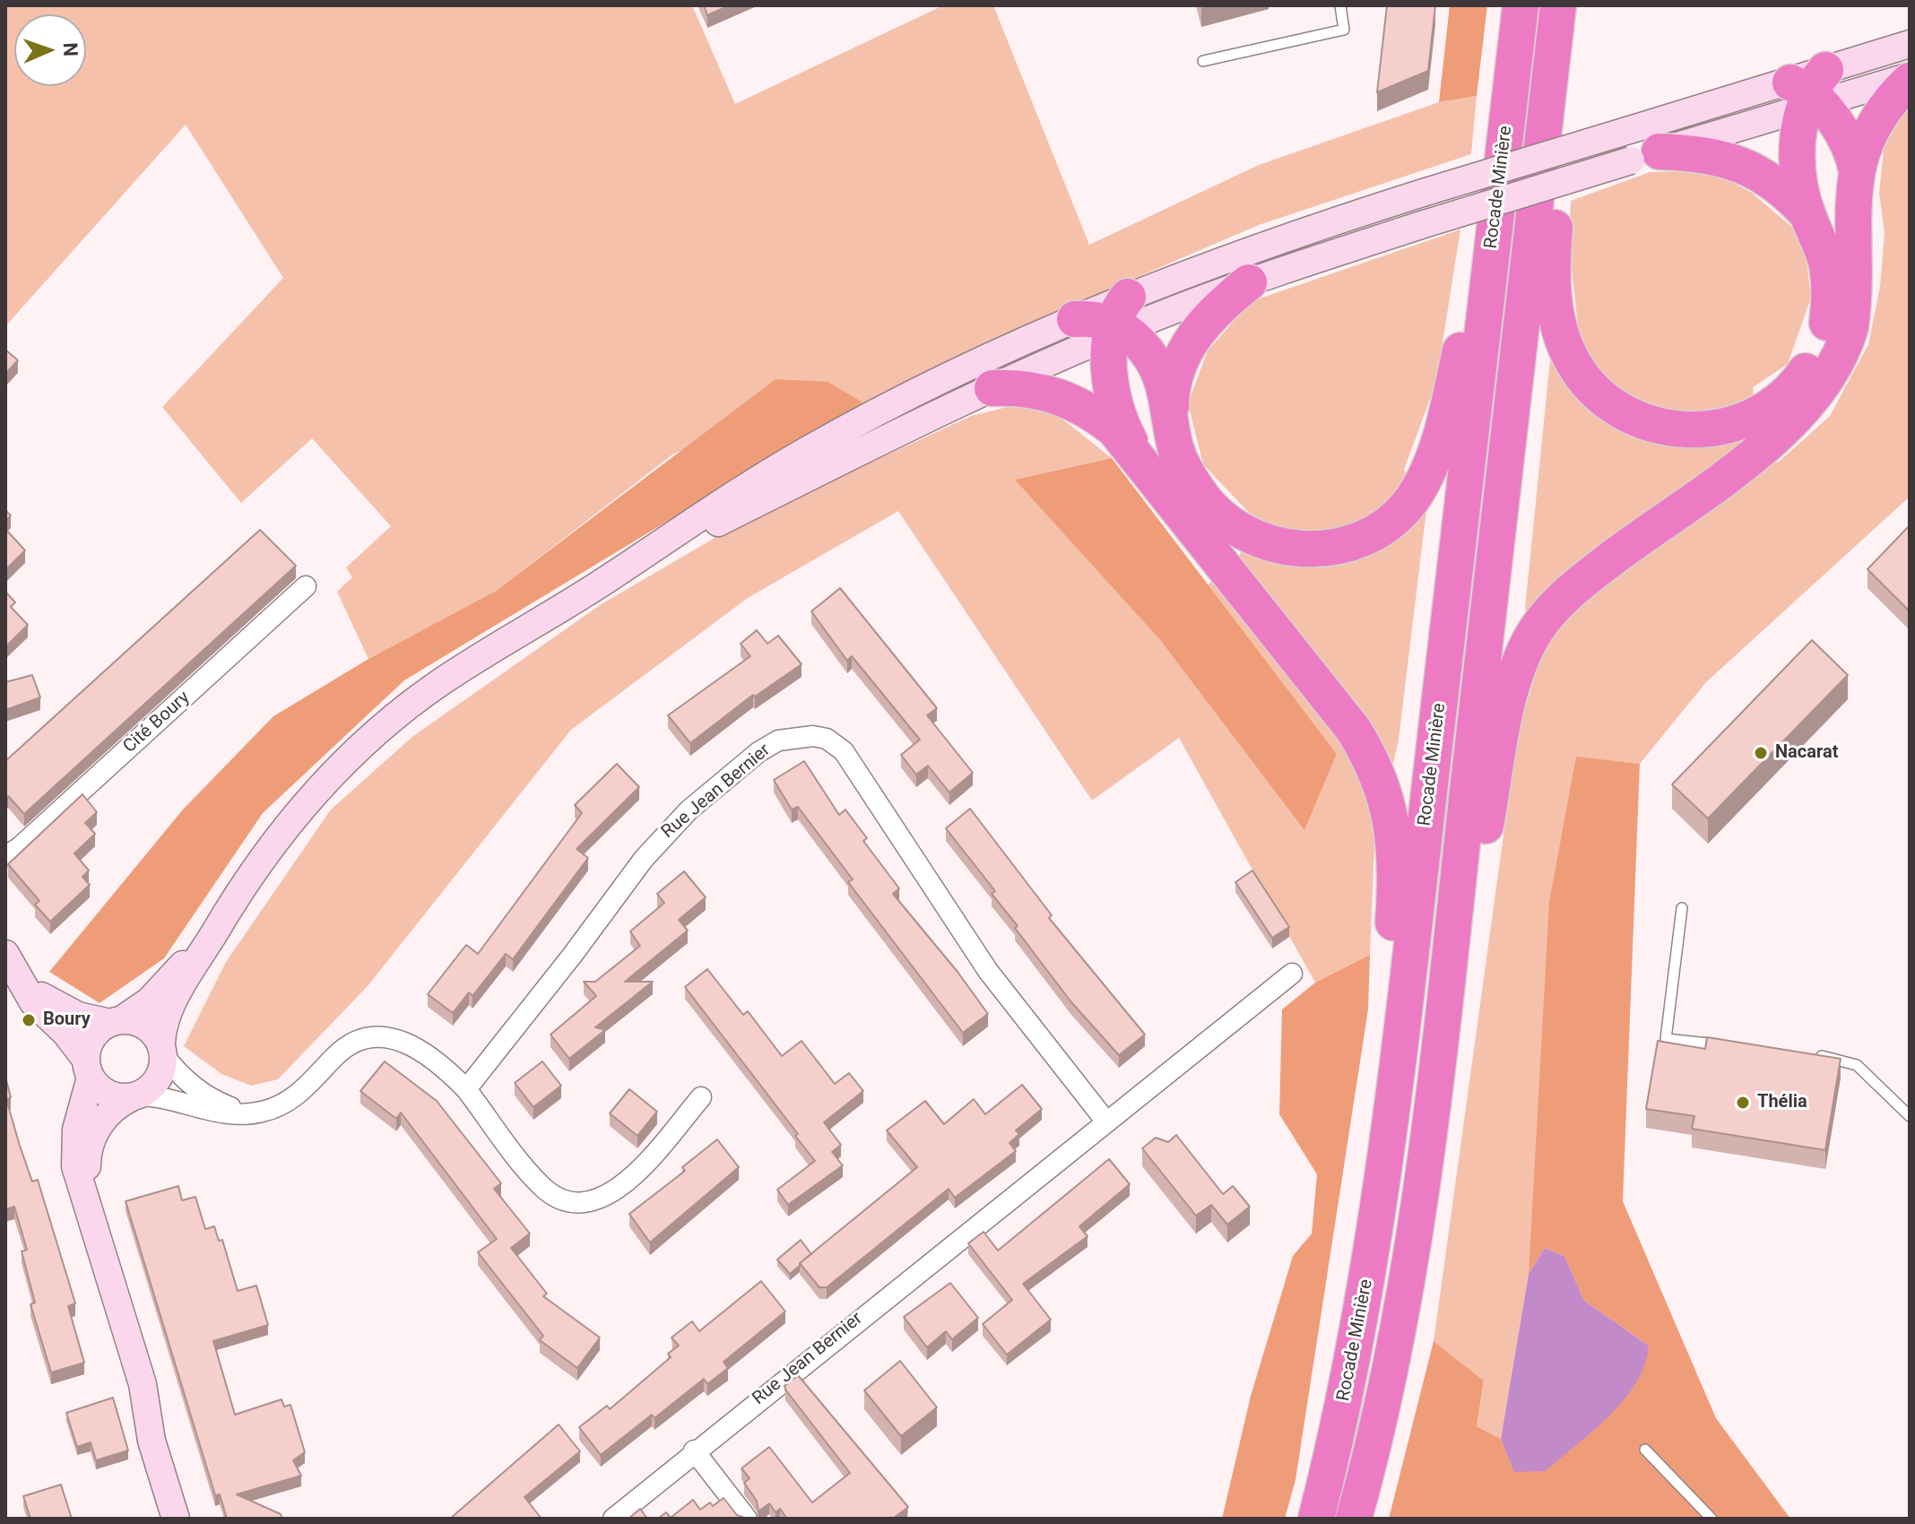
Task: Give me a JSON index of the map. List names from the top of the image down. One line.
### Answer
{"streets":{"highway":["Rocade Minière"],"street":["Cité Boury","Rue Jean Bernier"]},"places":["Nacarat","Boury","Thélia"],"north":"right"}
